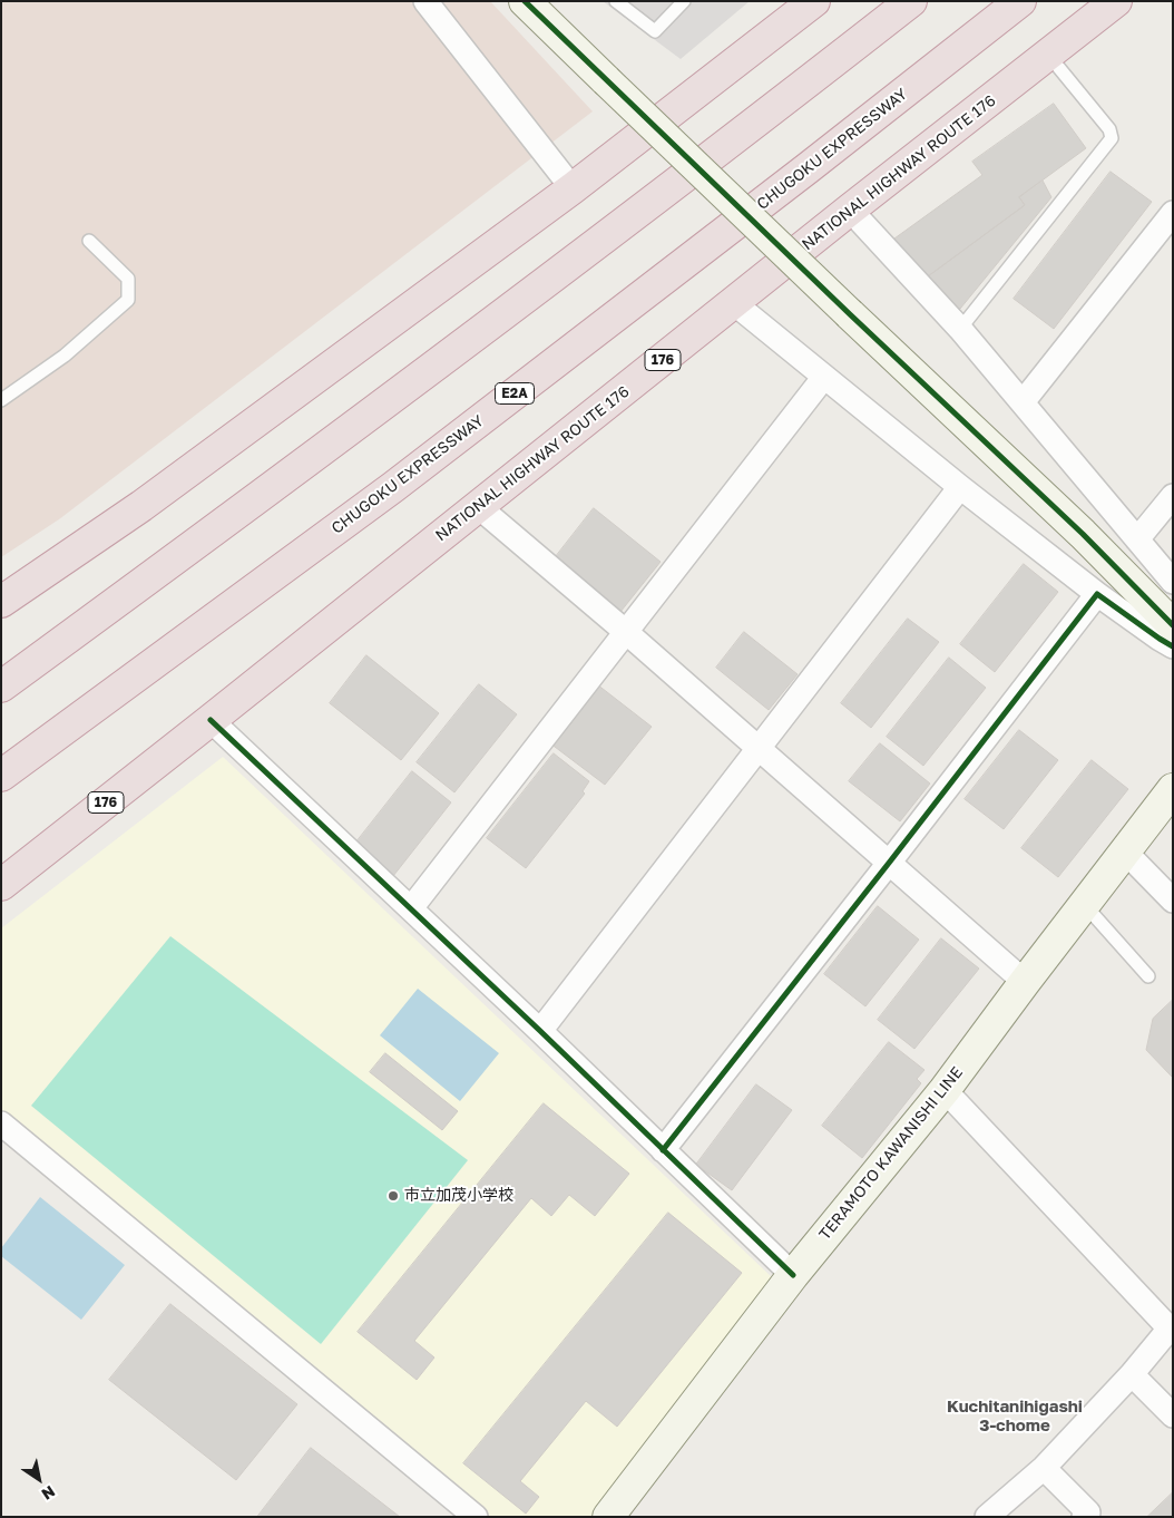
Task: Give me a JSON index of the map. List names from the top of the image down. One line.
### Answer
{"streets":{"highway":["CHUGOKU EXPRESSWAY","NATIONAL HIGHWAY ROUTE 176","176","E2A"],"main road":["TERAMOTO KAWANISHI LINE"]},"districts":["Kuchitanihigashi 3-chome"],"places":["市立加茂小学校"],"north":"bottom right"}
